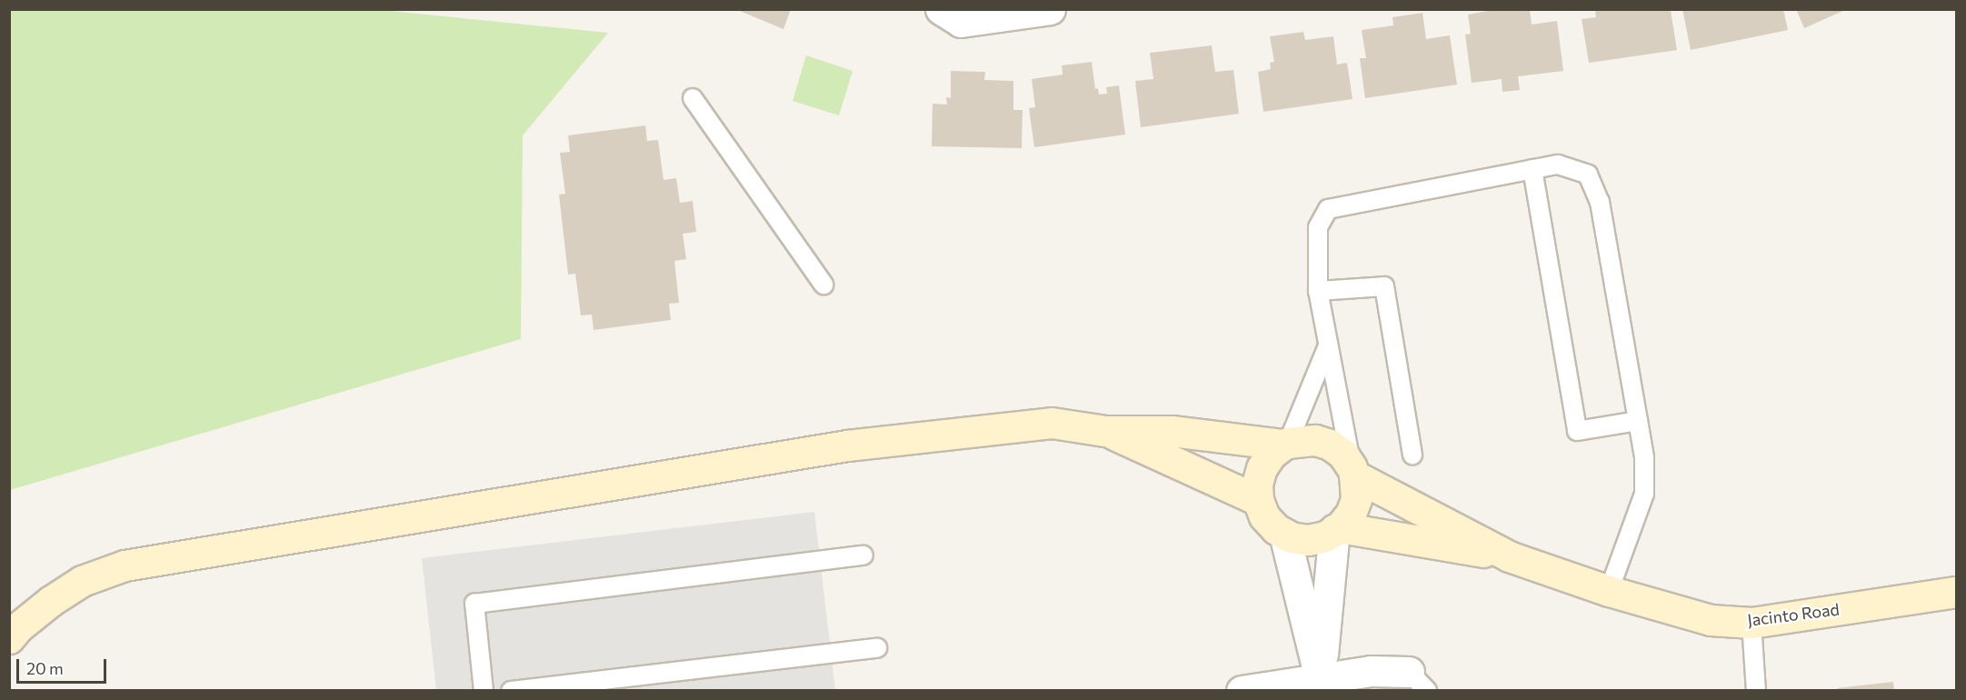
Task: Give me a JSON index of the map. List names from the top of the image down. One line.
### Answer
{"streets":{"street":["Jacinto Road"]},"scale_bar":"20 m"}
